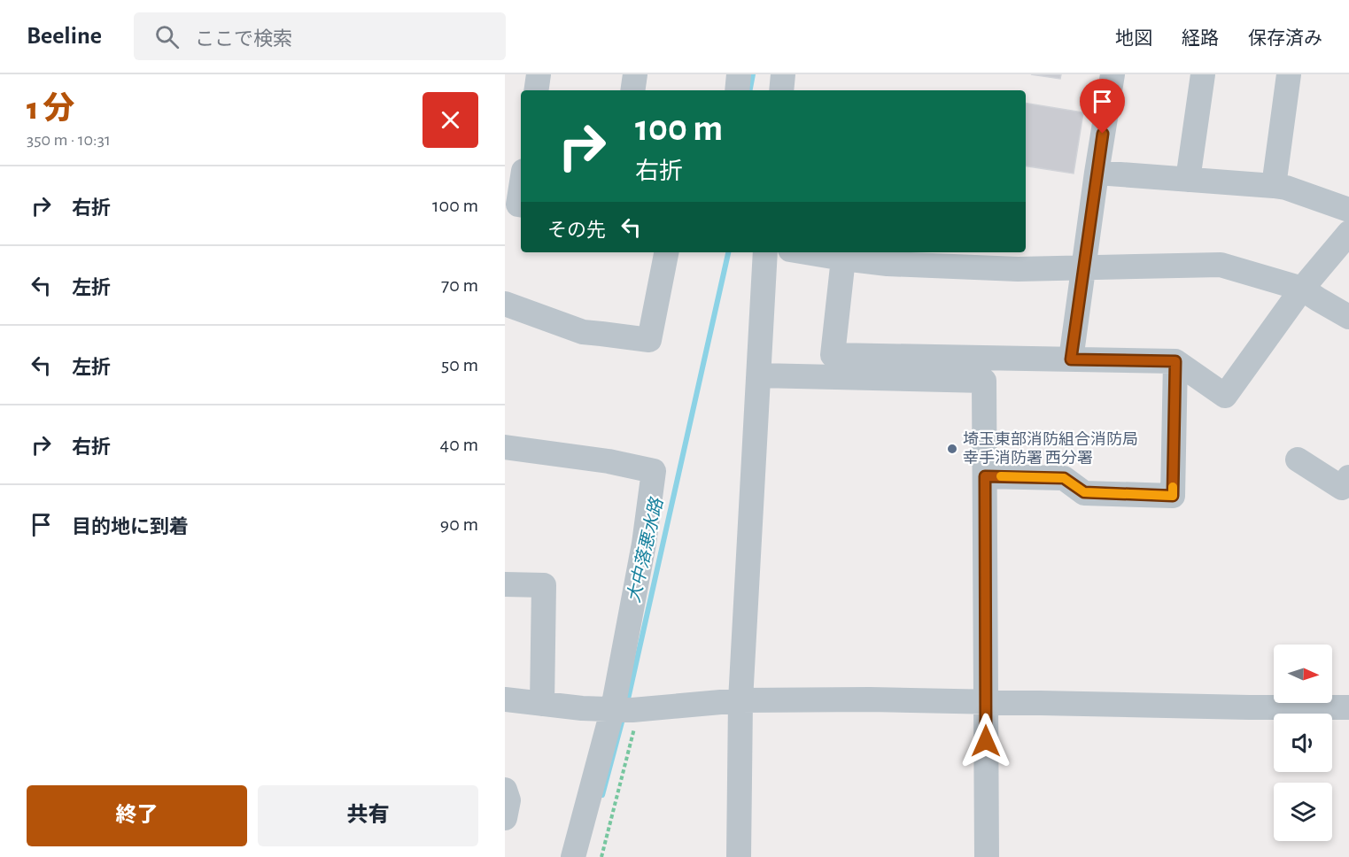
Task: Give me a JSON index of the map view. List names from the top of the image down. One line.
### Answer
{"water":["大中落悪水路"],"places":["埼玉東部消防組合消防局 幸手消防署 西分署"],"north":"right","page":{"header":"Beeline","search":"ここで検索","nav":["地図","経路","保存済み"],"heading":["1 分","350 m · 10:31"],"turn":["100 m","右折"],"list":[{"name":"右折","value":"100 m"},{"name":"左折","value":"70 m"},{"name":"左折","value":"50 m"},{"name":"右折","value":"40 m"},{"name":"目的地に到着","value":"90 m"}],"then":"その先","buttons":["終了","共有"]}}
